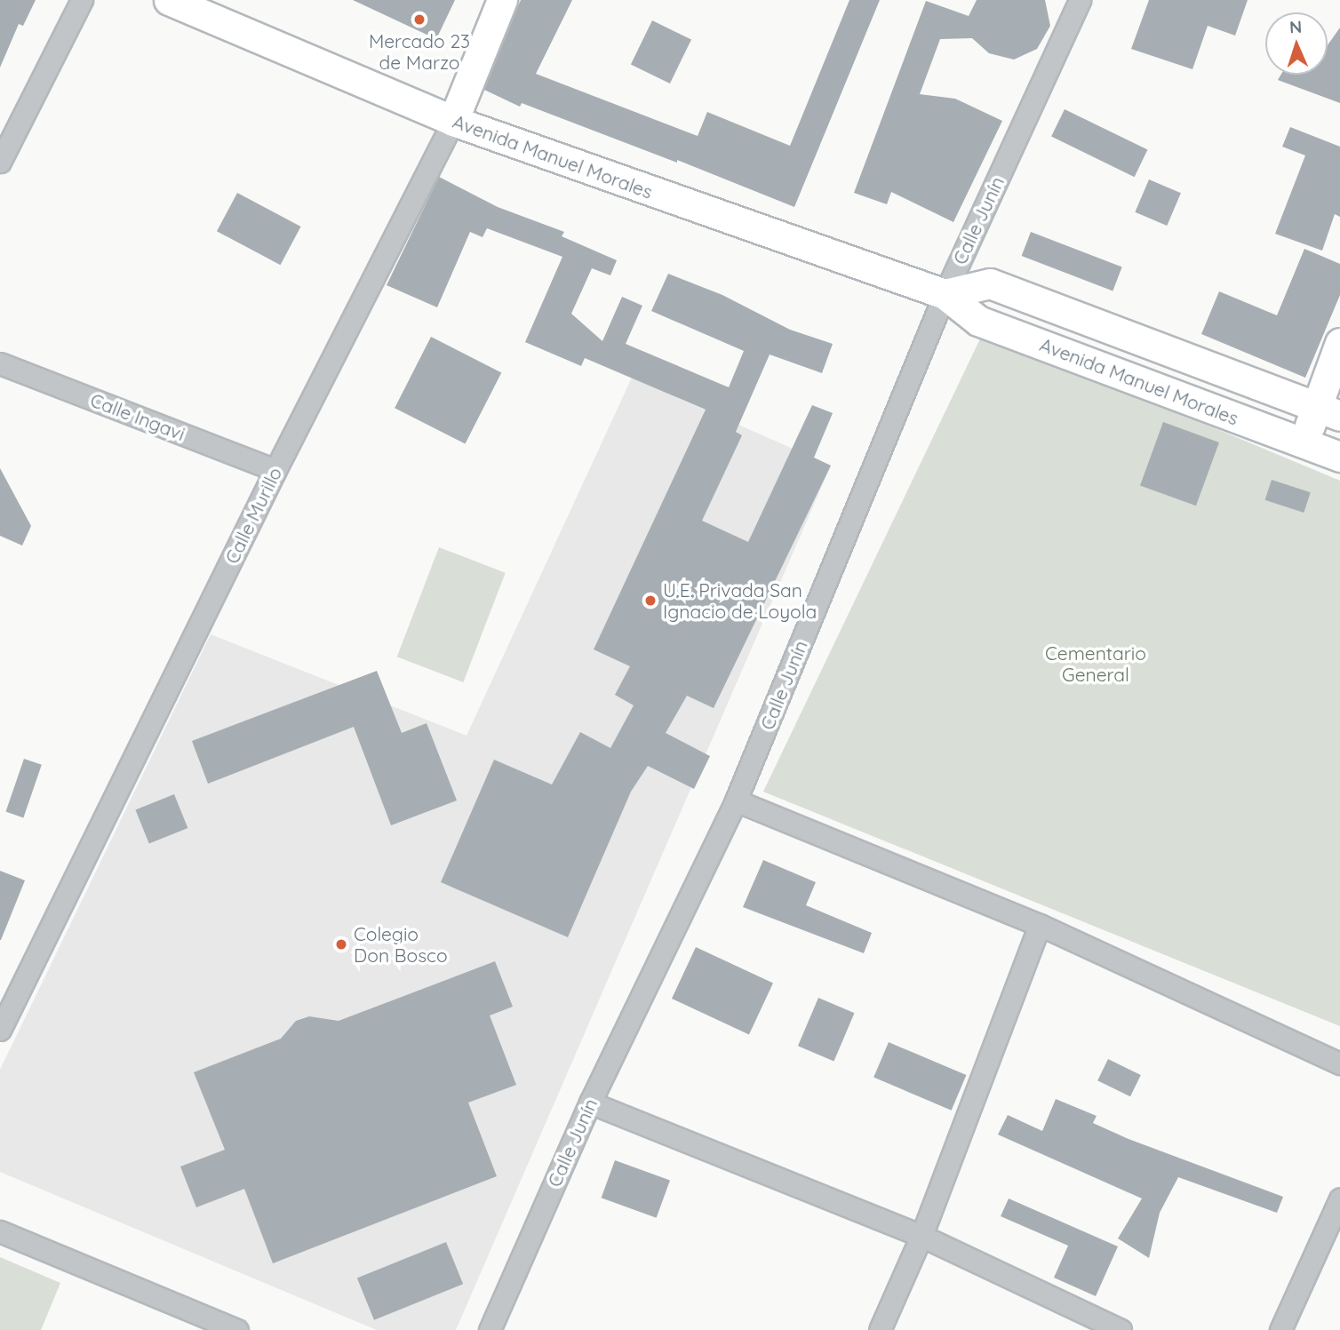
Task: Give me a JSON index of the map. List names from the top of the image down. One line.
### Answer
{"streets":{"street":["Avenida Manuel Morales","Calle Junín","Calle Ingavi","Calle Murillo"]},"crossings":[["Avenida Manuel Morales","Calle Junín"],["Avenida Manuel Morales","Calle Murillo"],["Calle Ingavi","Calle Murillo"]],"parks":["Cementario General"],"places":["Mercado 23 de Marzo","U.E. Privada San Ignacio de Loyola","Colegio Don Bosco"],"north":"top"}
